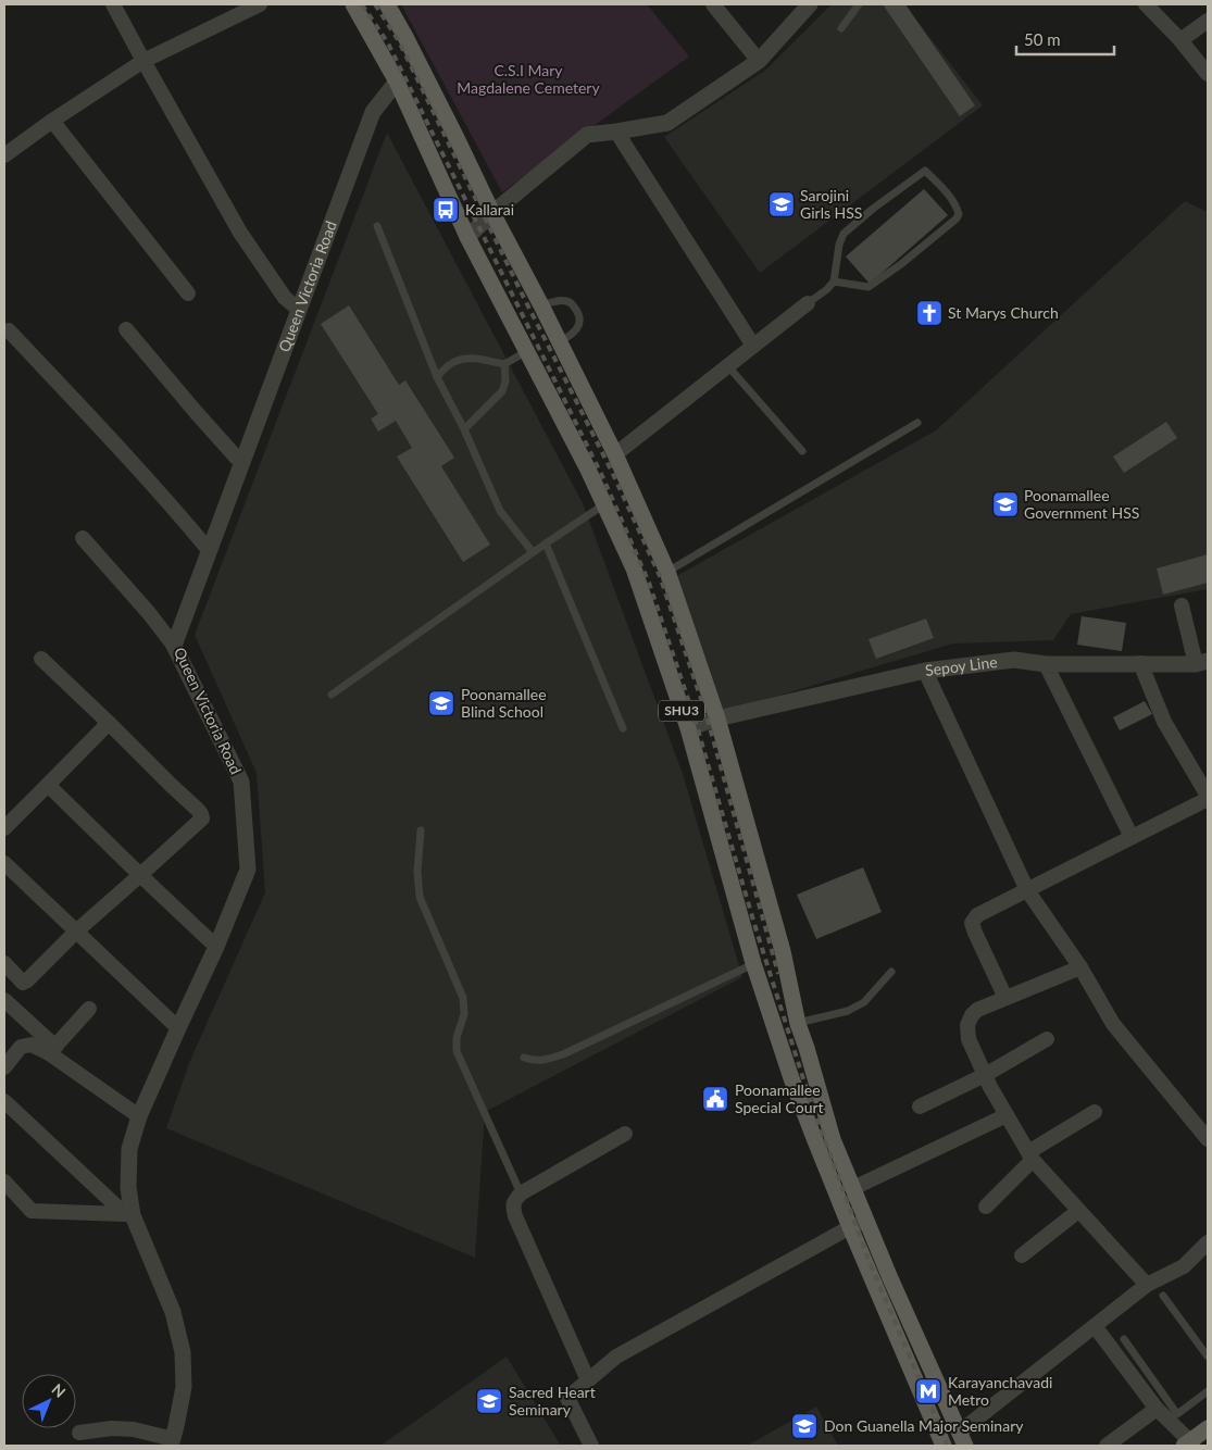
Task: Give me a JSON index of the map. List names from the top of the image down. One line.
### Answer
{"streets":{"main road":["SHU3"],"street":["Queen Victoria Road","Sepoy Line"]},"crossings":[["Queen Victoria Road","SHU3"],["Sepoy Line","SHU3"]],"parks":["C.S.I Mary Magdalene Cemetery"],"places":{"school or university":["Sarojini Girls HSS","Poonamallee Government HSS","Poonamallee Blind School","Sacred Heart Seminary","Don Guanella Major Seminary"],"bus stop":["Kallarai"],"church":["St Marys Church"],"public building":["Poonamallee Special Court"],"metro station":["Karayanchavadi Metro"]},"scale_bar":"50 m","north":"top right"}
